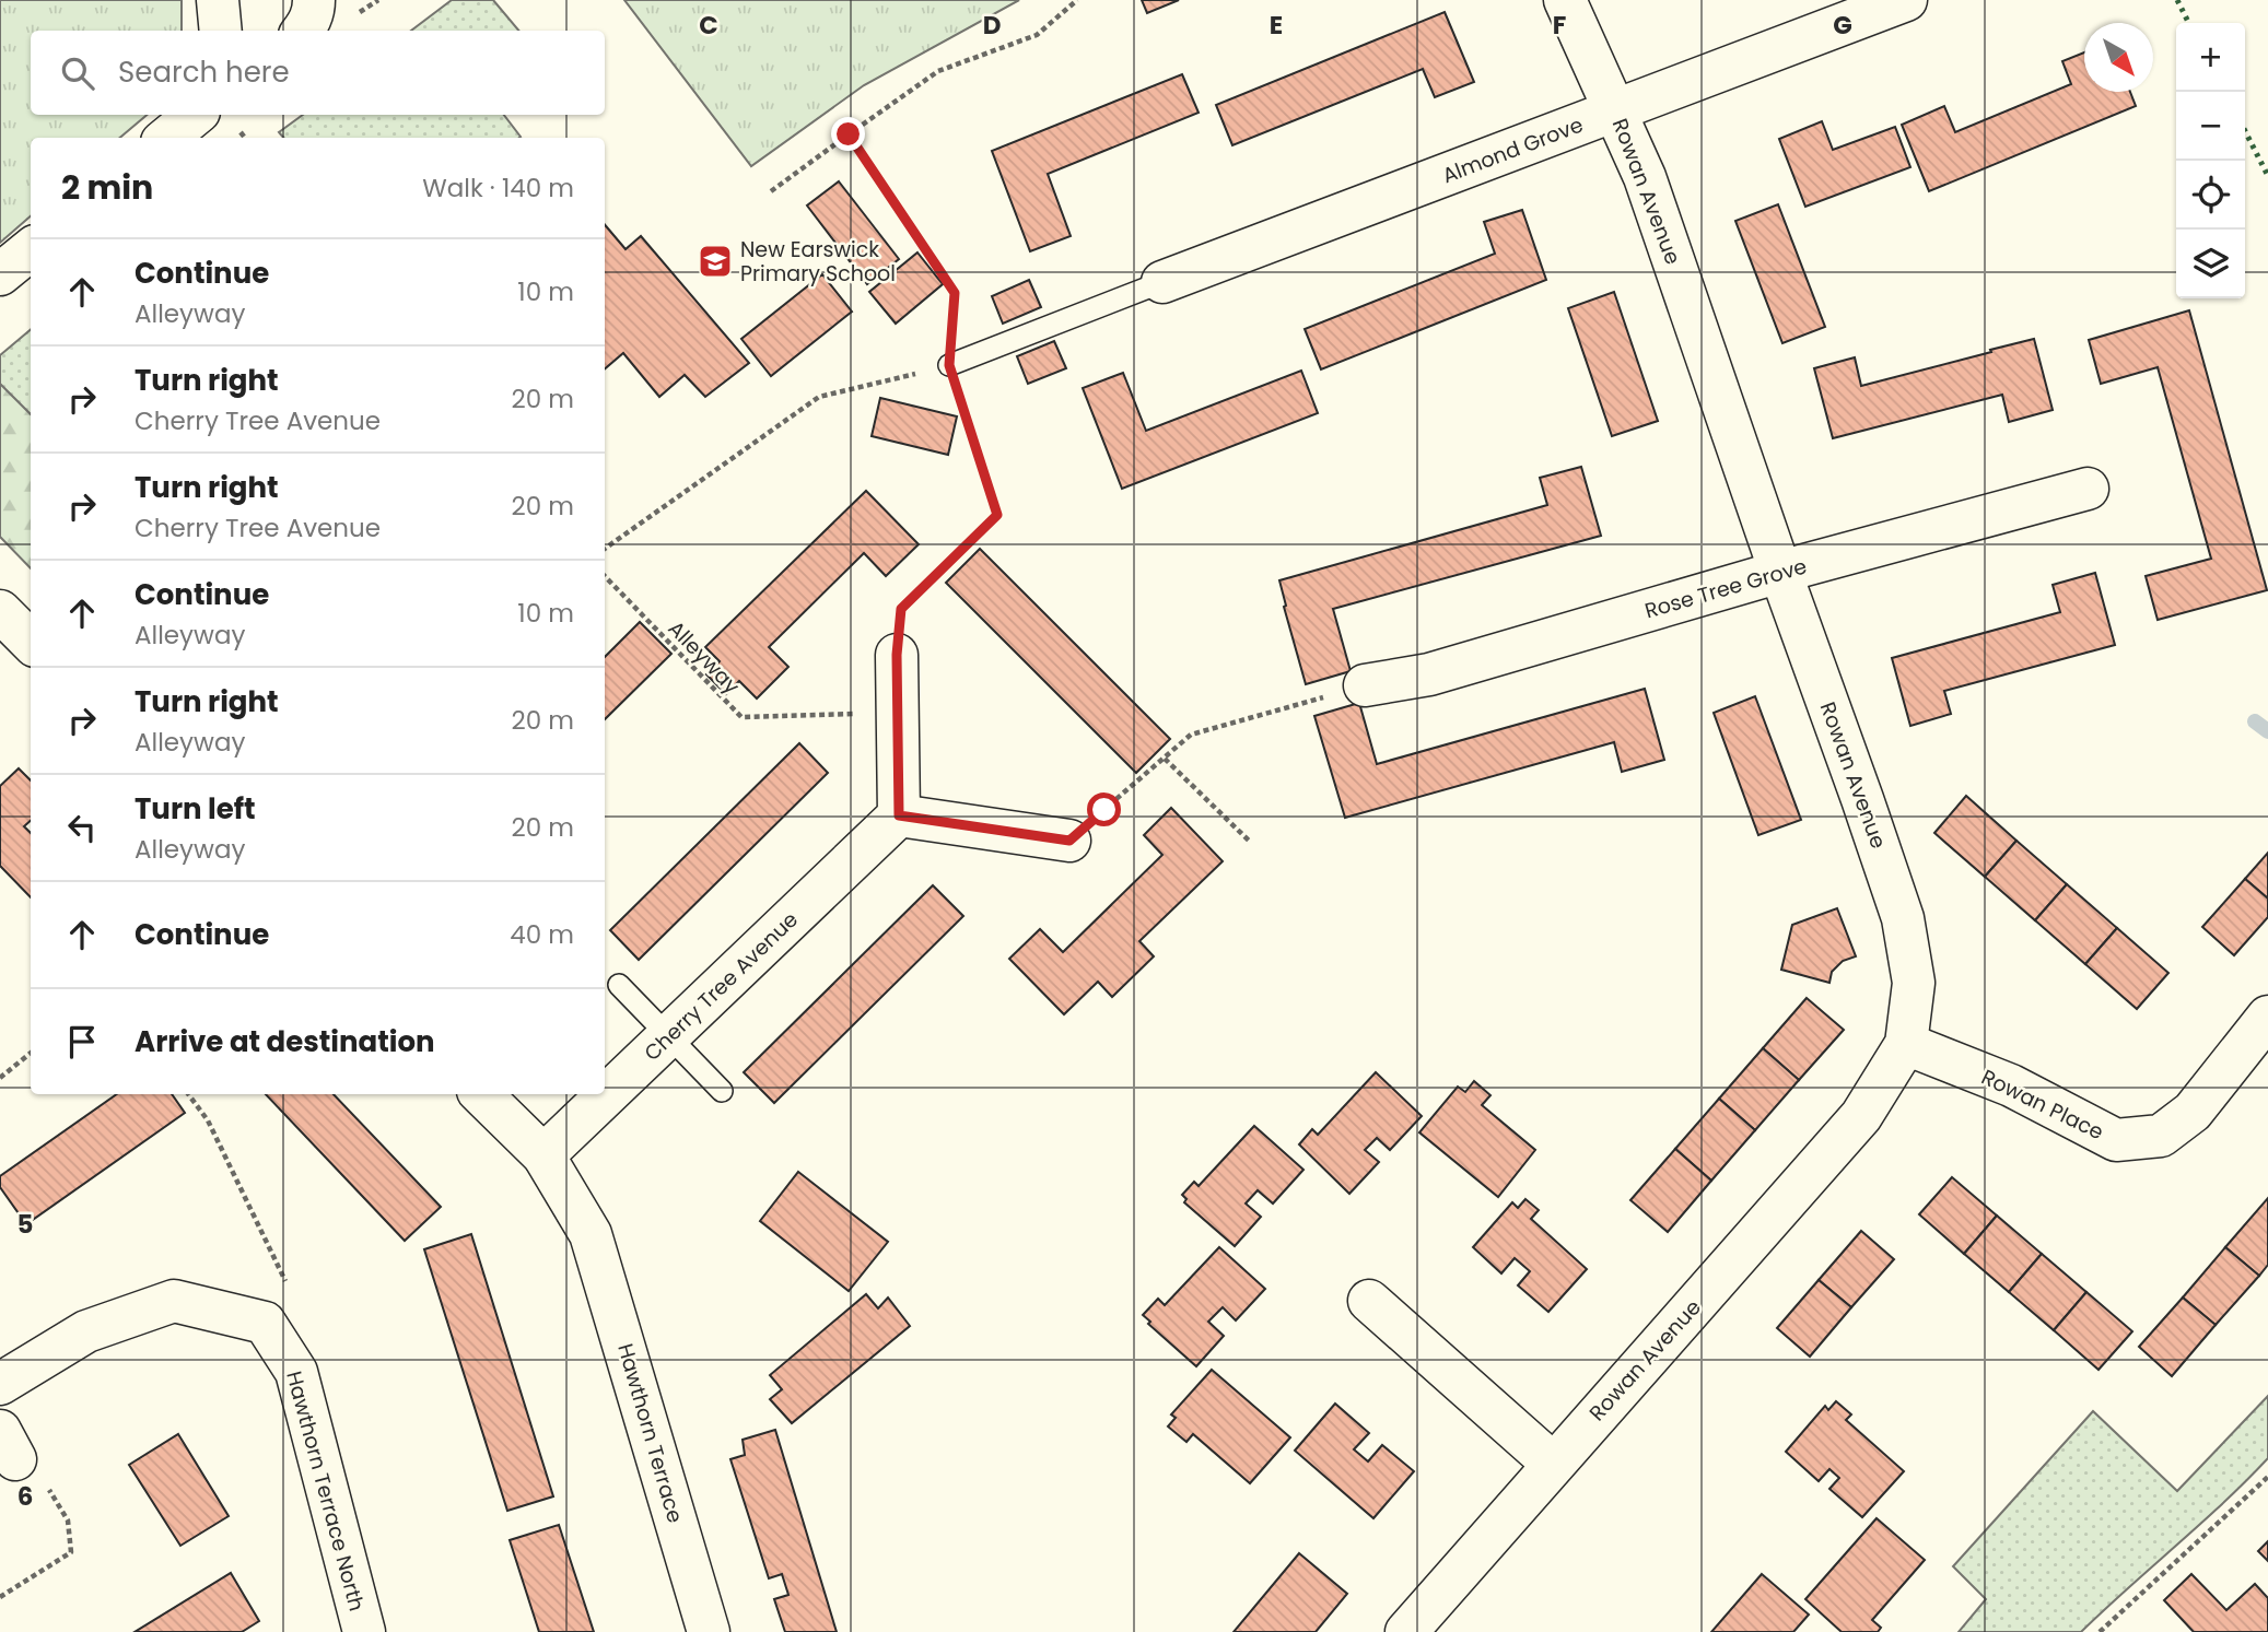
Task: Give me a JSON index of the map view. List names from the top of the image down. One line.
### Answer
{"streets":{"street":["Almond Grove","Rowan Avenue","Rose Tree Grove","Cherry Tree Avenue","Rowan Place","Hawthorn Terrace","Hawthorn Terrace North"],"path":["Alleyway"]},"crossings":[["Almond Grove","Rowan Avenue"],["Rowan Avenue","Rose Tree Grove"],["Rowan Avenue","Rowan Place"],["Cherry Tree Avenue","Hawthorn Terrace"]],"places":{"school or university":["New Earswick Primary School"]},"north":"bottom right","page":{"map_buttons":["+","−"],"search":"Search here","heading":["2 min","Walk · 140 m"],"list":[["Continue","Alleyway","10 m"],["Turn right","Cherry Tree Avenue","20 m"],["Turn right","Cherry Tree Avenue","20 m"],["Continue","Alleyway","10 m"],["Turn right","Alleyway","20 m"],["Turn left","Alleyway","20 m"],["Continue","40 m"],"Arrive at destination"]},"grid":{"columns":["C","D","E","F","G"],"rows":["5","6"]}}
